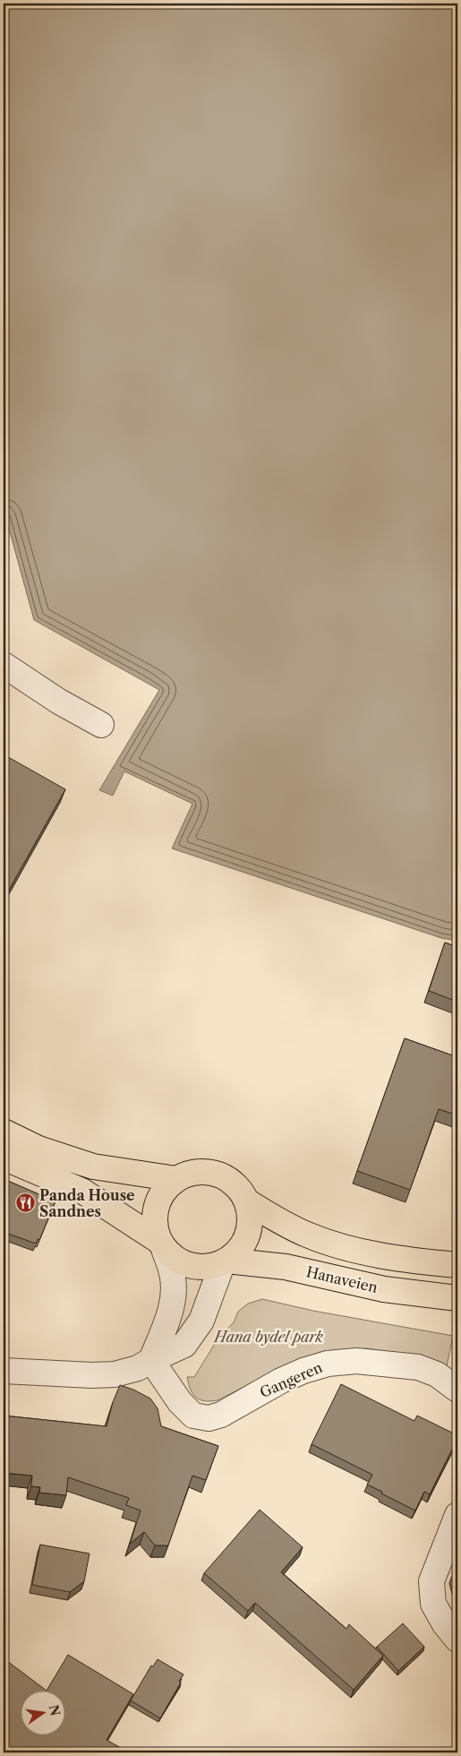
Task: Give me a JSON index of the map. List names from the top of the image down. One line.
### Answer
{"streets":{"main road":["Hanaveien"],"street":["Gangeren"]},"parks":["Hana bydel park"],"places":{"restaurant":["Panda House Sandnes"]},"north":"right"}
